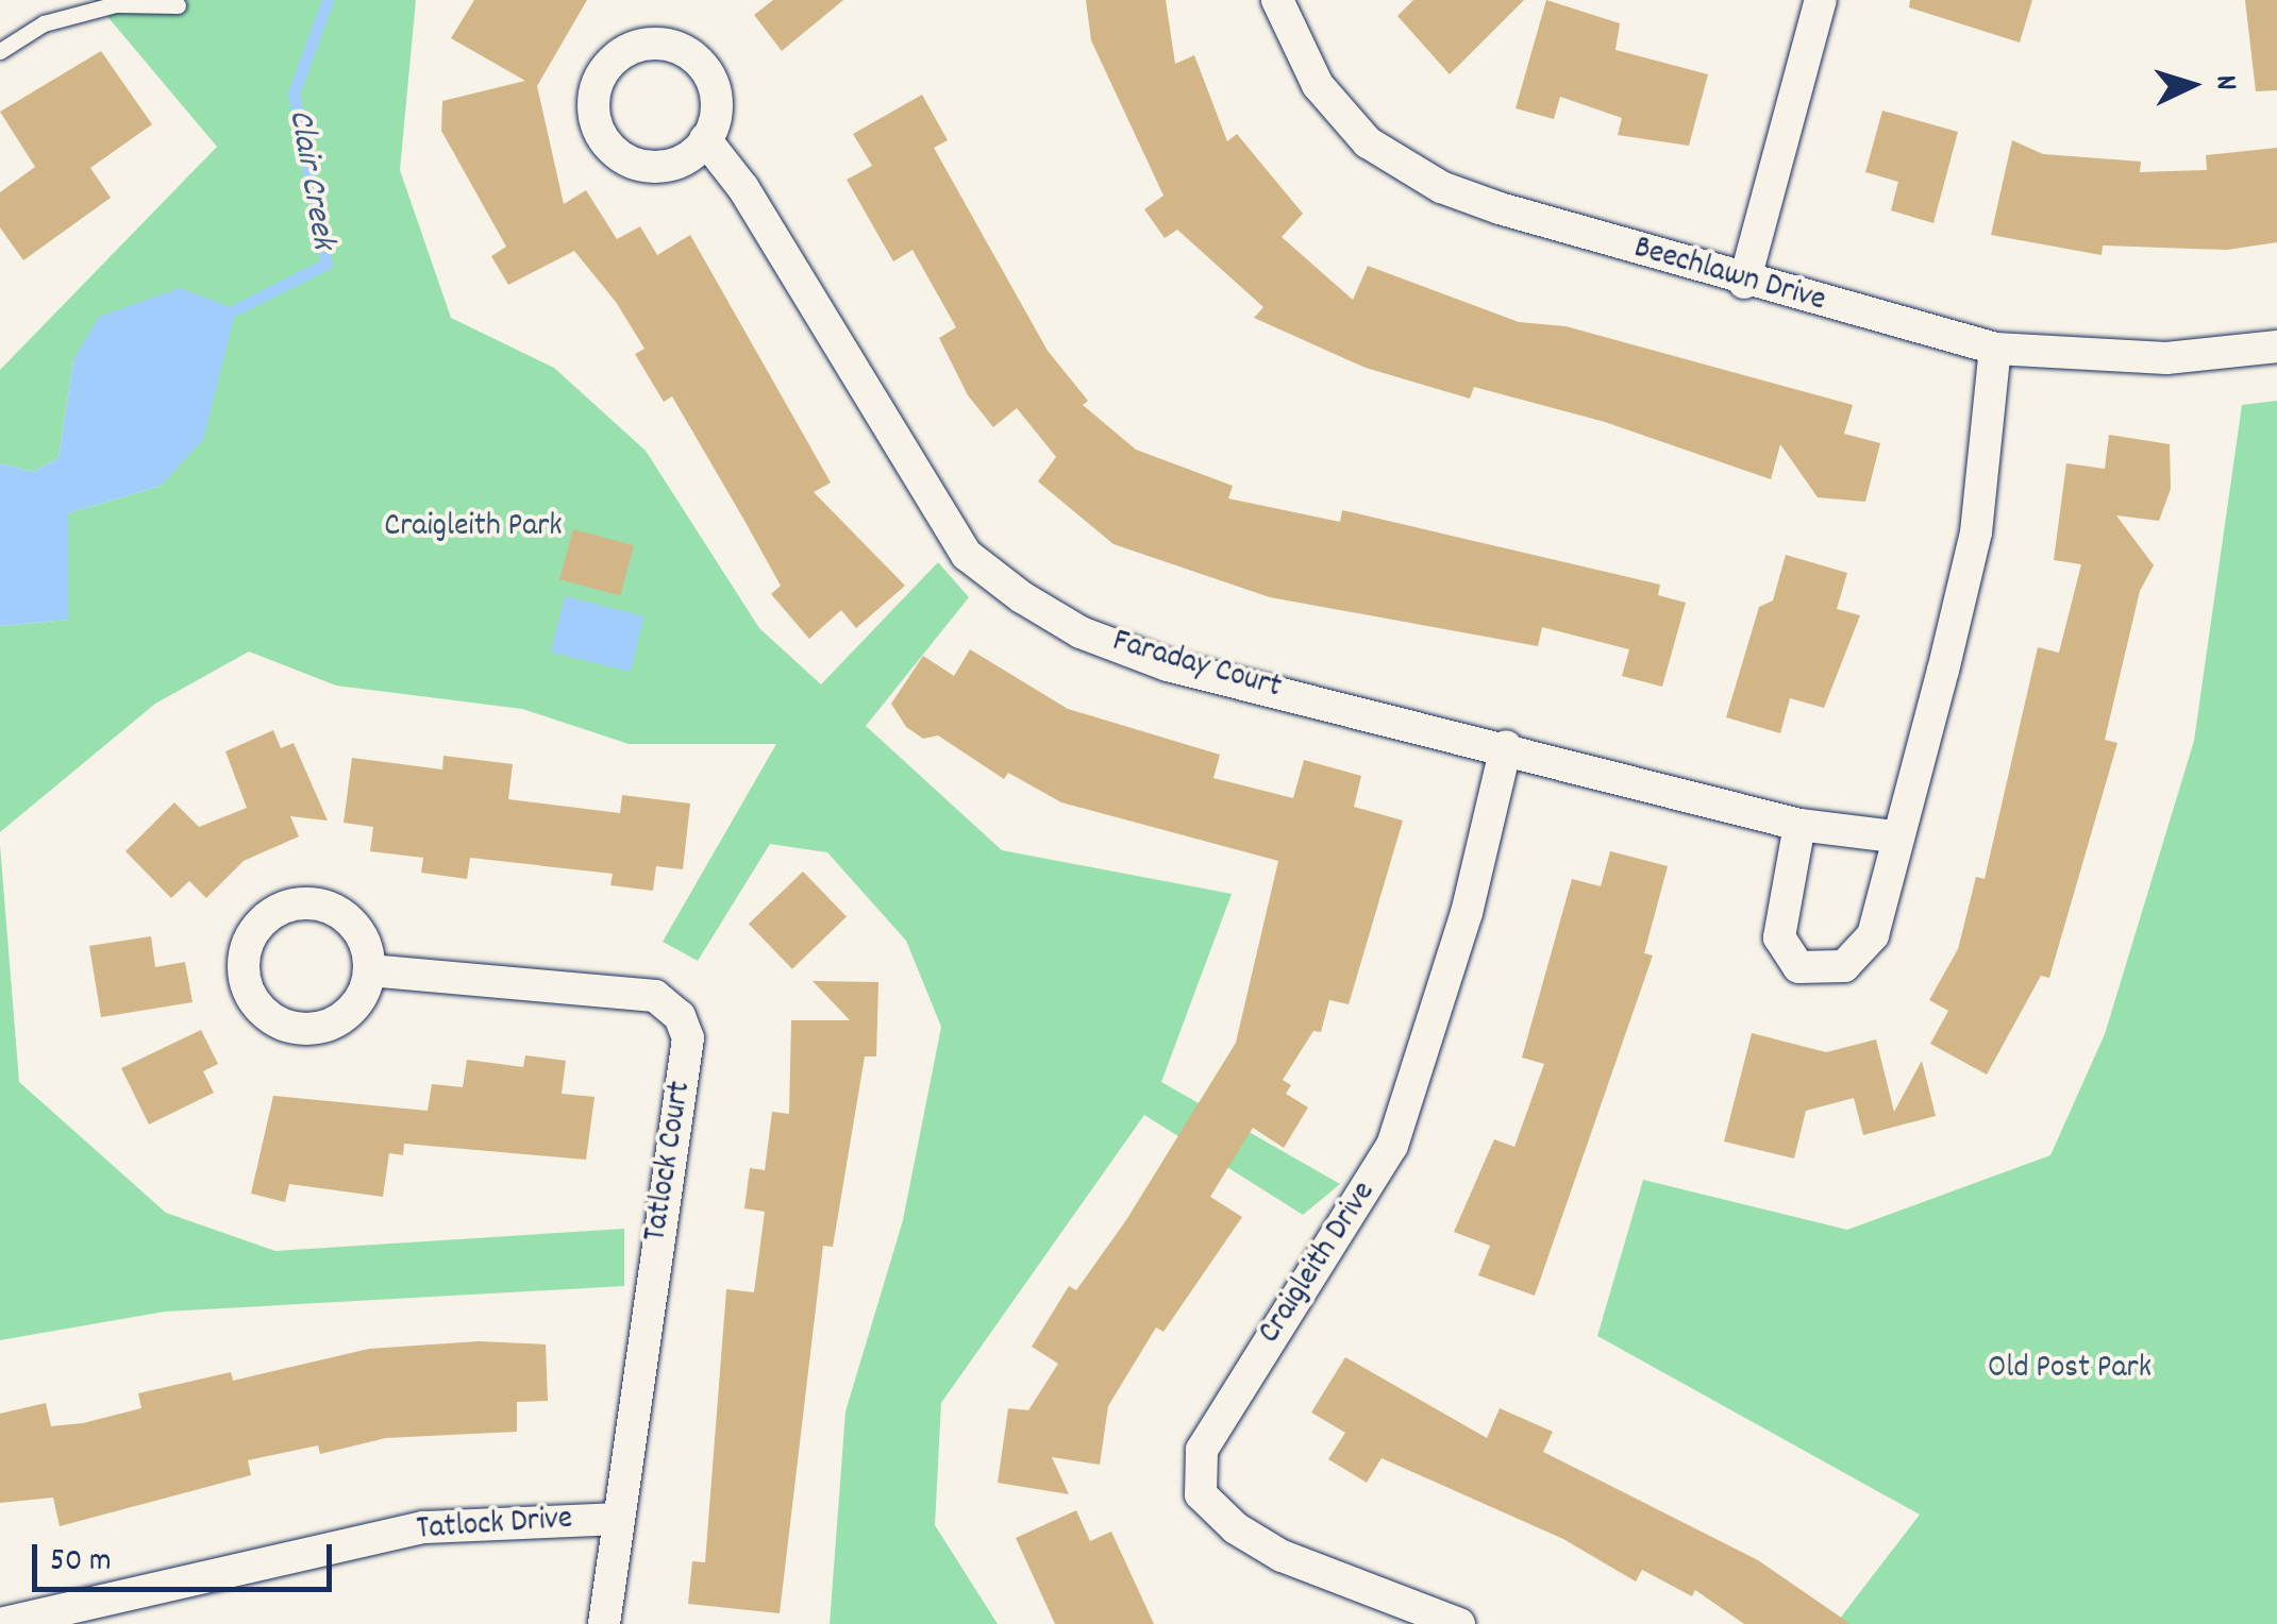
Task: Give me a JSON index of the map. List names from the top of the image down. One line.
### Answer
{"streets":{"street":["Beechlawn Drive","Faraday Court","Tatlock Court","Craigleith Drive","Tatlock Drive"]},"crossings":[["Faraday Court","Craigleith Drive"],["Tatlock Court","Tatlock Drive"]],"water":["Clair Creek"],"parks":["Craigleith Park","Old Post Park"],"scale_bar":"50 m","north":"right"}
